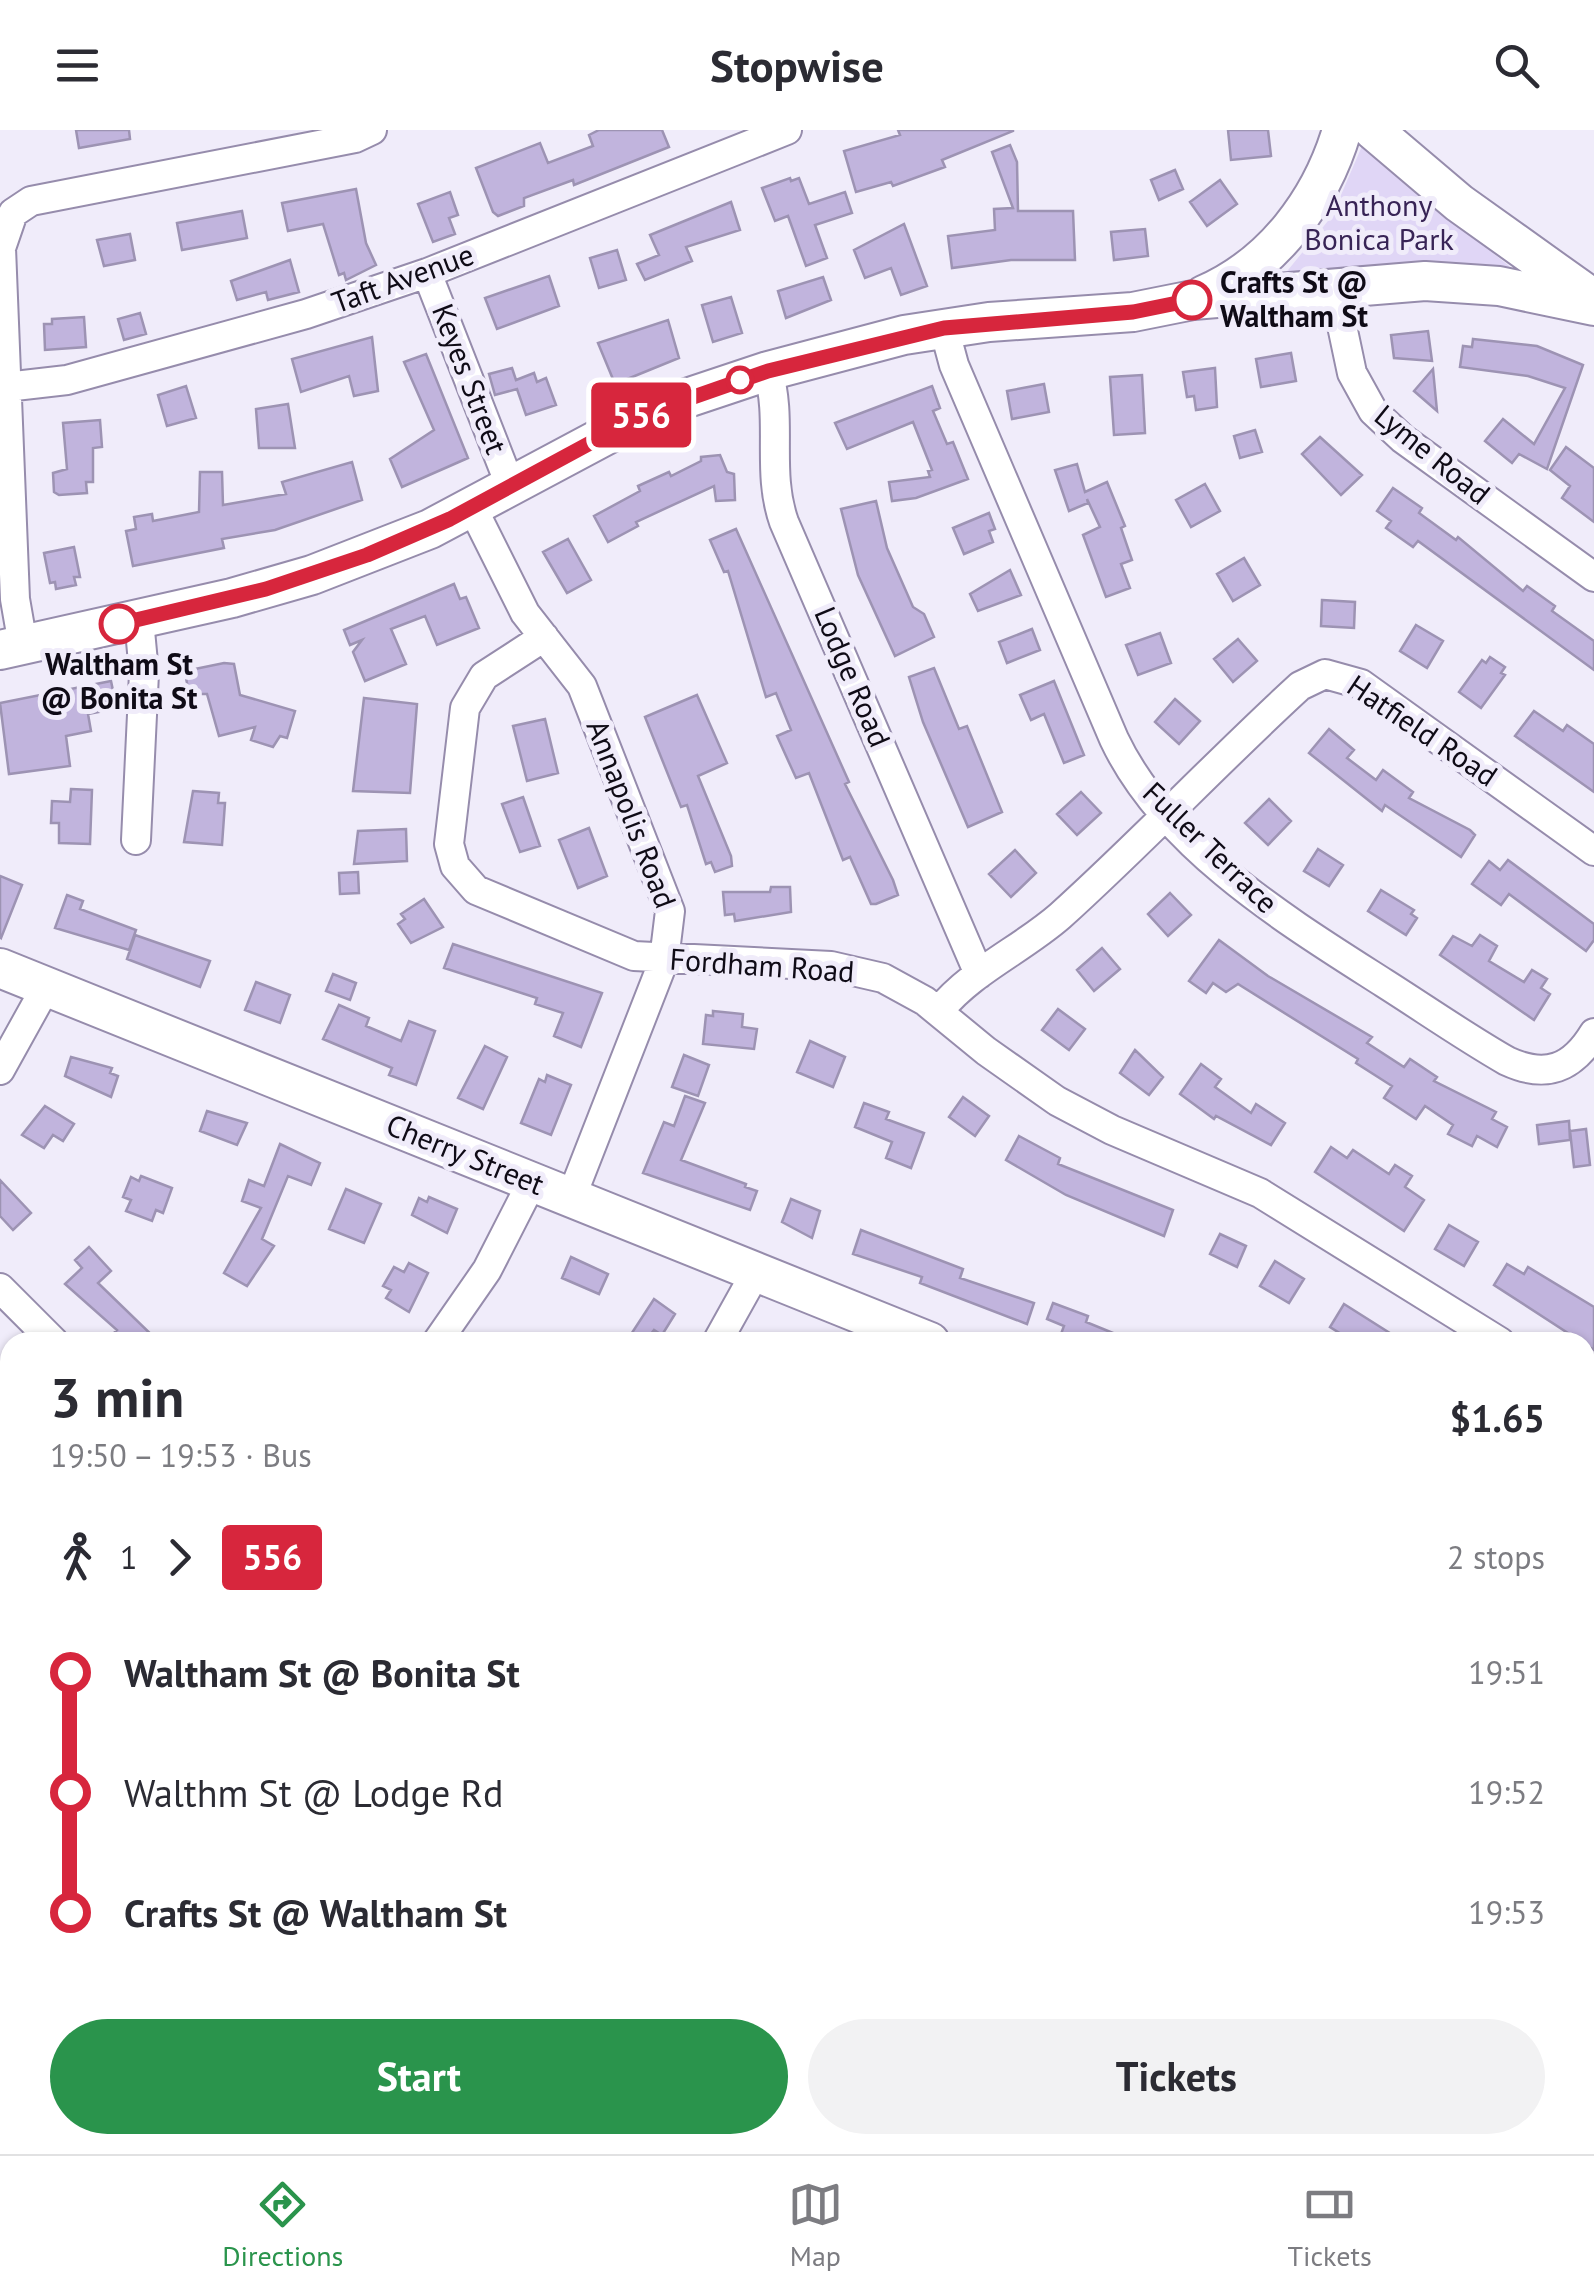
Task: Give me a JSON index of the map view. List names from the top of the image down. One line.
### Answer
{"streets":{"main road":["Cherry Street"],"street":["Taft Avenue","Keyes Street","Lyme Road","Lodge Road","Hatfield Road","Annapolis Road","Fuller Terrace","Fordham Road"]},"crossings":[["Taft Avenue","Keyes Street"],["Lodge Road","Hatfield Road"],["Hatfield Road","Fuller Terrace"],["Hatfield Road","Fordham Road"],["Annapolis Road","Fordham Road"],["Annapolis Road","Cherry Street"]],"parks":["Anthony Bonica Park"],"places":["Crafts St @ Waltham St","Waltham St @ Bonita St"],"lines":["bus line 556"],"page":{"header":"Stopwise","on_map":"556","heading":["3 min","19:50 – 19:53 · Bus","$1.65"],"legs":["1","556","2 stops"],"list":[{"name":"Waltham St @ Bonita St","value":"19:51"},{"name":"Walthm St @ Lodge Rd","value":"19:52"},{"name":"Crafts St @ Waltham St","value":"19:53"}],"buttons":["Start","Tickets"],"tabs":["Directions","Map","Tickets"]}}
